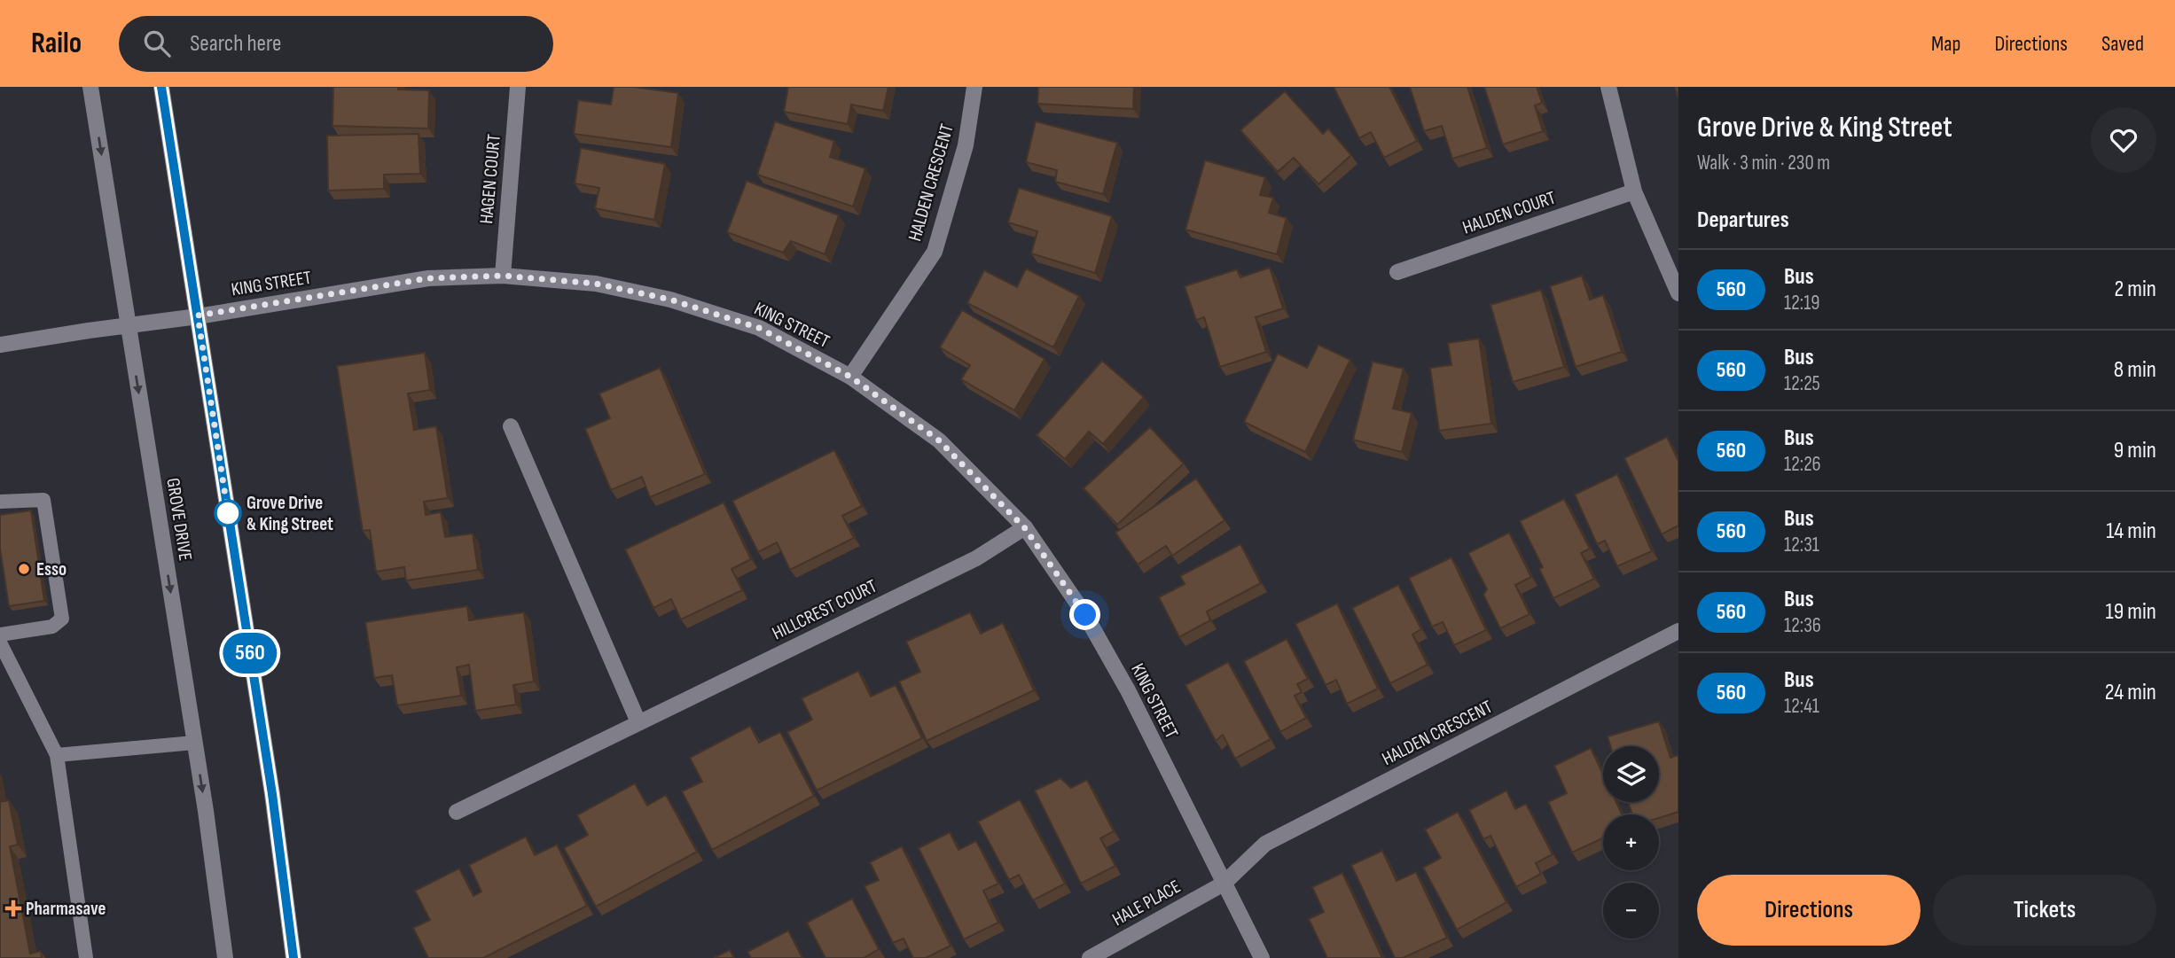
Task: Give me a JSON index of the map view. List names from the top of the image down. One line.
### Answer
{"streets":{"street":["HAGEN COURT","HALDEN CRESCENT","HALDEN COURT","KING STREET","GROVE DRIVE","HILLCREST COURT","HALE PLACE"]},"crossings":[["HAGEN COURT","KING STREET"],["HALDEN CRESCENT","KING STREET"],["HALDEN CRESCENT","HALE PLACE"],["KING STREET","GROVE DRIVE"],["KING STREET","HILLCREST COURT"],["KING STREET","HALE PLACE"]],"places":{"other":["Grove Drive & King Street","Esso"],"health":["Pharmasave"]},"lines":["bus line 560"],"page":{"header":"Railo","search":"Search here","nav":["Map","Directions","Saved"],"on_map":"560","heading":[["Grove Drive & King Street","Walk · 3 min · 230 m"],"Departures"],"list":[{"mark":"560","name":"Bus","note":"12:19","value":"2 min"},{"mark":"560","name":"Bus","note":"12:25","value":"8 min"},{"mark":"560","name":"Bus","note":"12:26","value":"9 min"},{"mark":"560","name":"Bus","note":"12:31","value":"14 min"},{"mark":"560","name":"Bus","note":"12:36","value":"19 min"},{"mark":"560","name":"Bus","note":"12:41","value":"24 min"}],"map_buttons":["+","−"],"buttons":["Directions","Tickets"]}}
